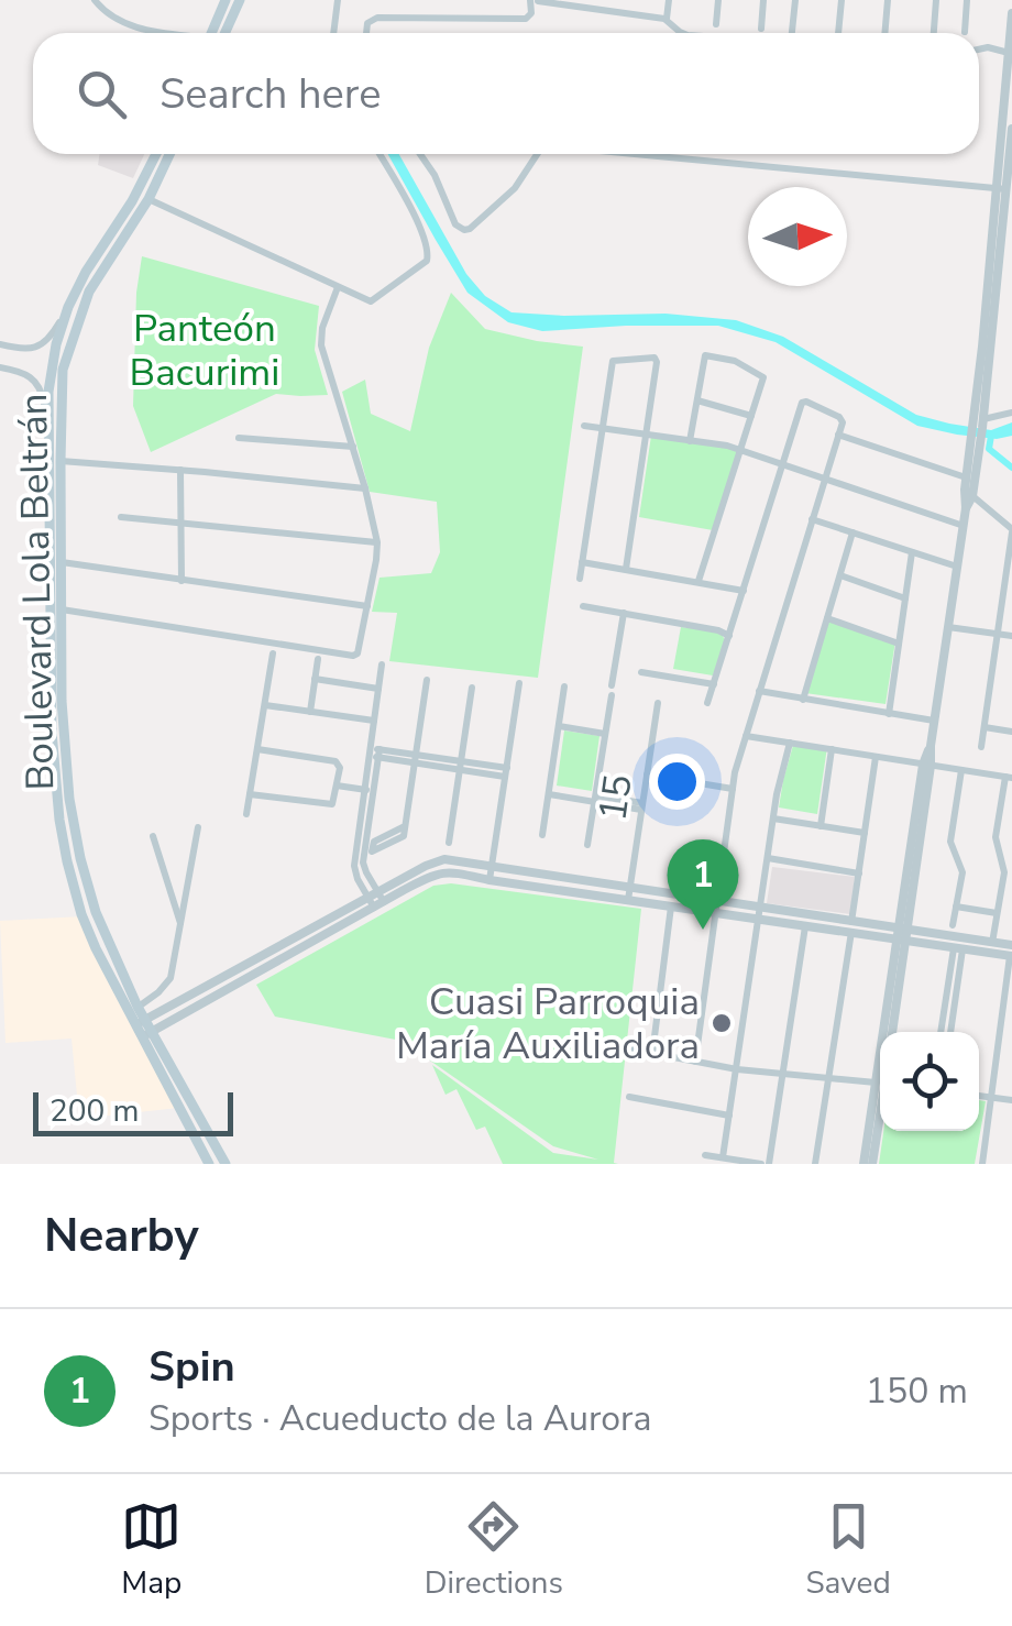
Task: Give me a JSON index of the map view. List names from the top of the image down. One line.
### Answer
{"streets":{"main road":["Boulevard Lola Beltrán"],"street":["15"]},"parks":["Panteón Bacurimi"],"places":["Cuasi Parroquia María Auxiliadora"],"scale_bar":"200 m","north":"right","page":{"search":"Search here","pins":"1","scale":"200 m","heading":"Nearby","list":[{"mark":"1","name":"Spin","note":"Sports · Acueducto de la Aurora","value":"150 m"}],"nav":["Map","Directions","Saved"]}}
